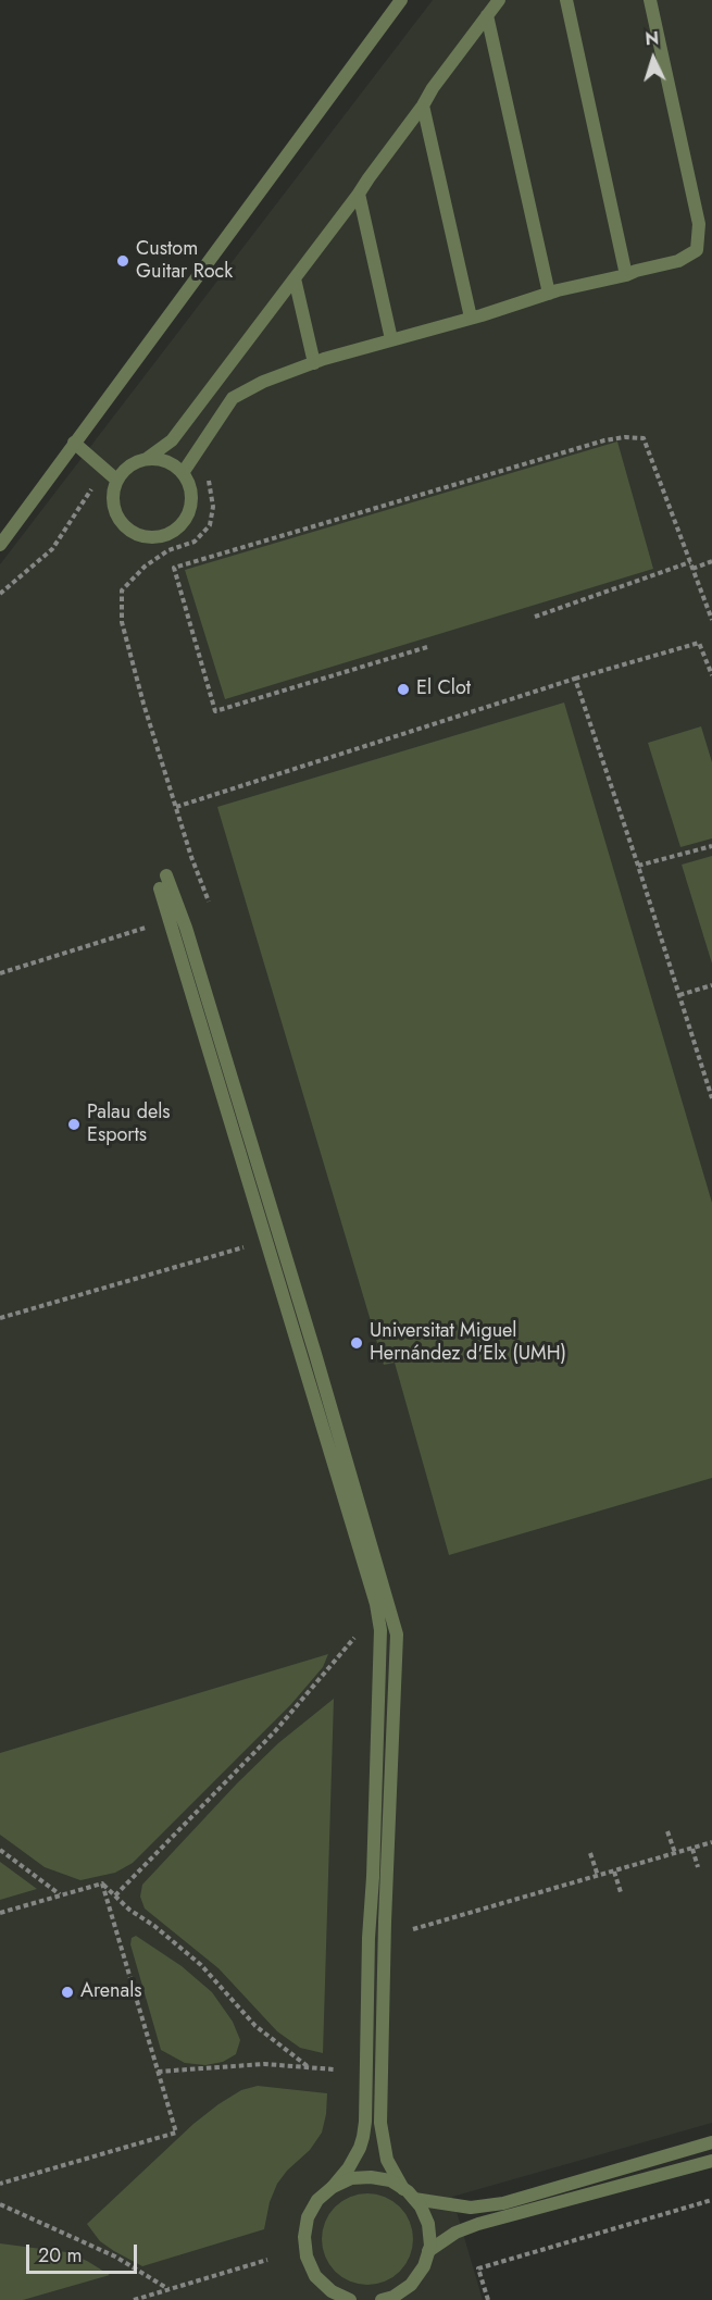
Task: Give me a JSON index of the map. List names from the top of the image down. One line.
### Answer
{"places":["Custom Guitar Rock","El Clot","Palau dels Esports","Universitat Miguel Hernández d'Elx (UMH)","Arenals"],"scale_bar":"20 m","north":"top"}
